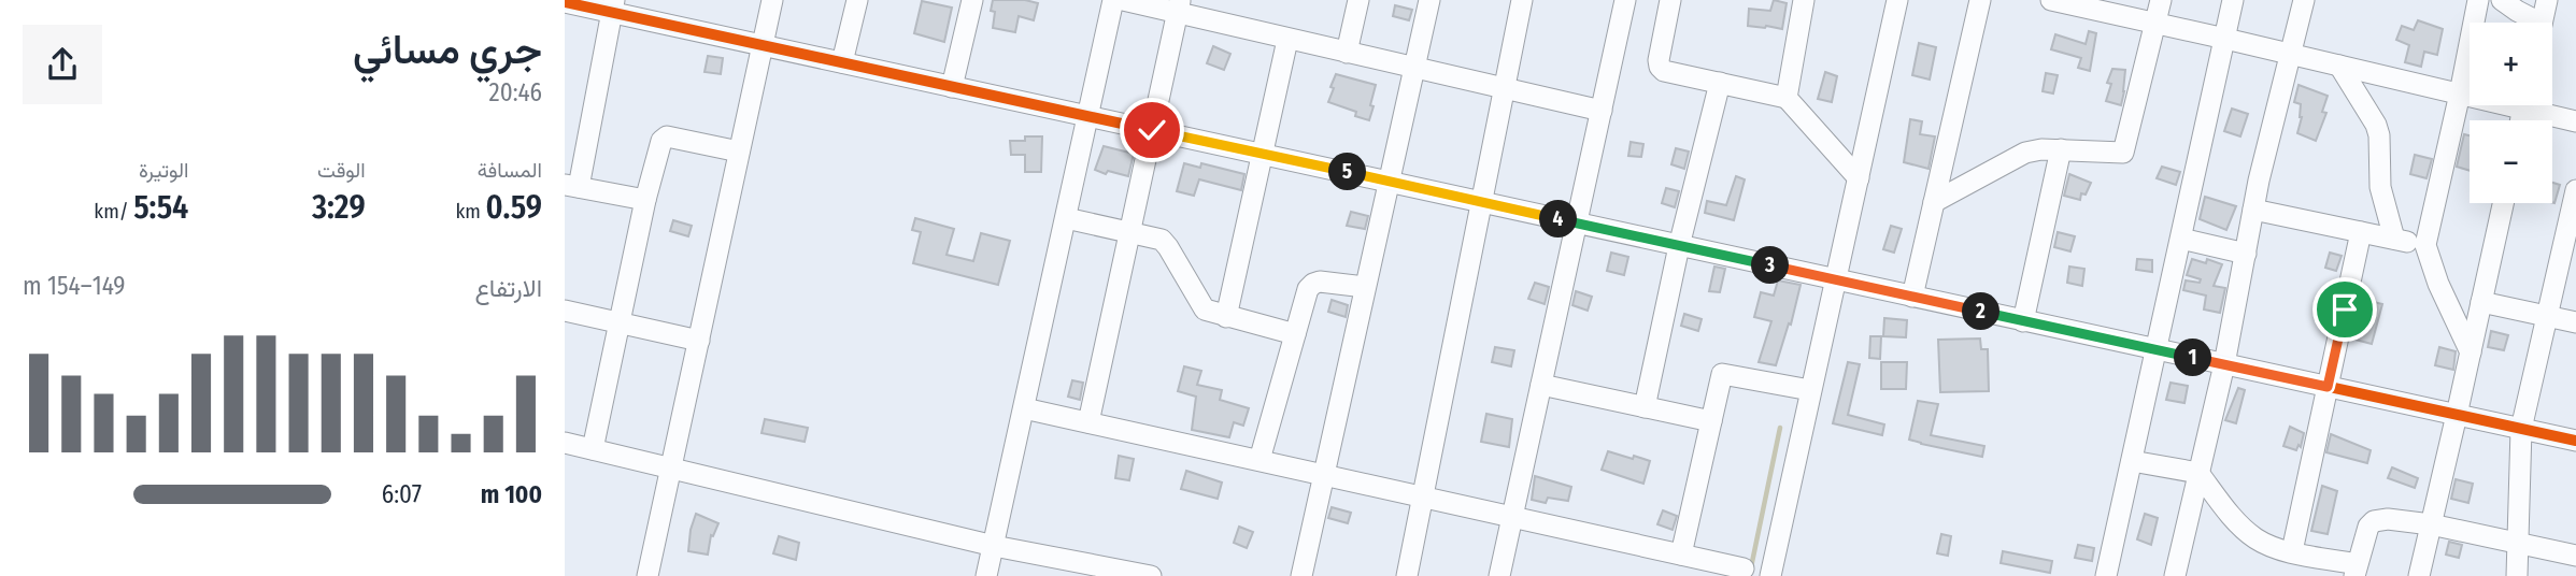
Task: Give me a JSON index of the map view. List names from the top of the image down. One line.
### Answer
{"page":{"heading":["جري مسائي","20:46"],"map_buttons":["+","−"],"stats":[["المسافة","0.59 km"],["الوقت","3:29"],["الوتيرة","5:54 /km"]],"pins":["5","4","3","2","1"],"chart":["الارتفاع","149–154 m"],"list":[{"name":"100 m","note":"6:07"}]}}
